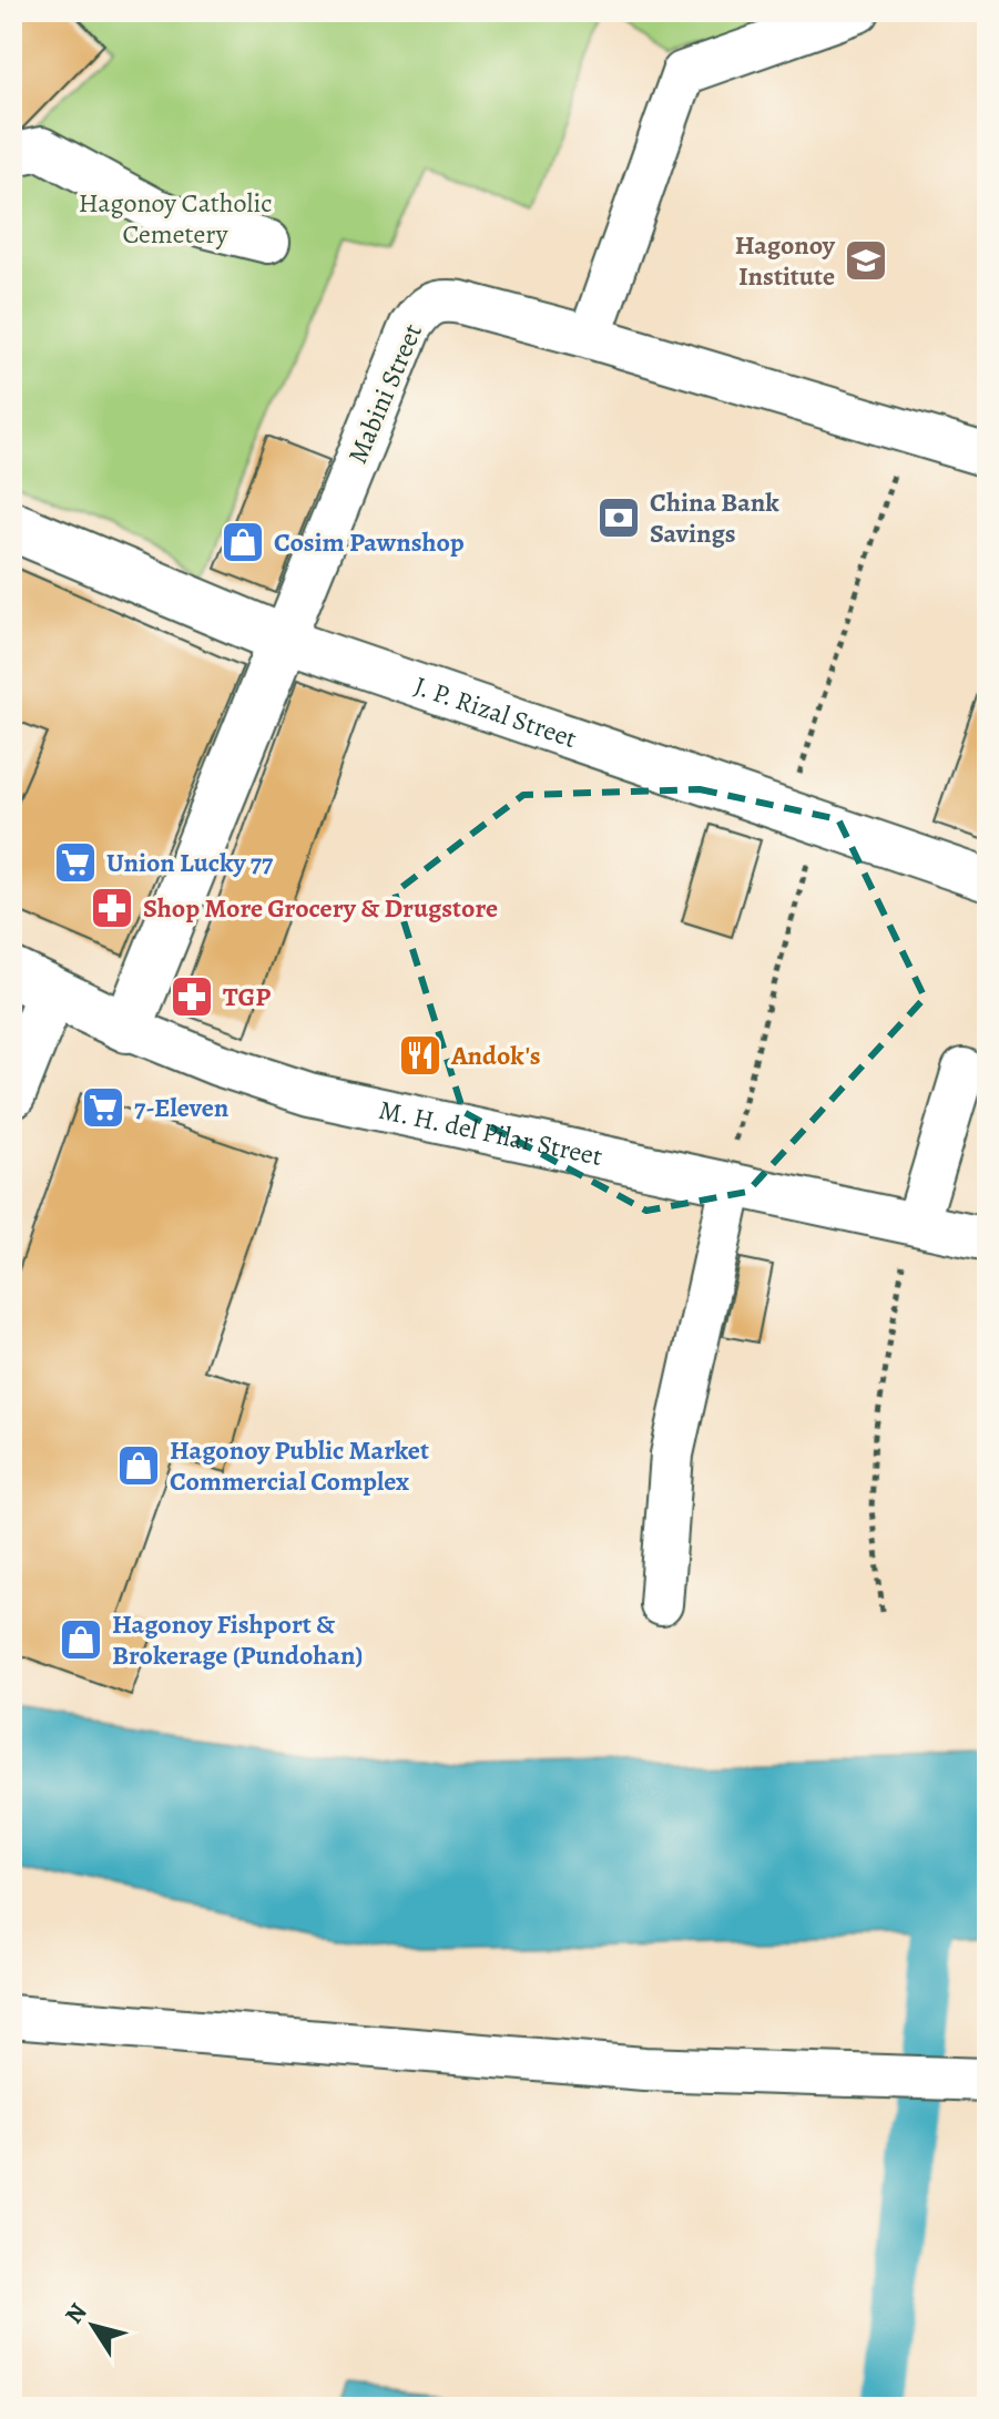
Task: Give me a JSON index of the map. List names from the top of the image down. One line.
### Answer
{"streets":{"main road":["Mabini Street","J. P. Rizal Street","M. H. del Pilar Street"]},"crossings":[["Mabini Street","J. P. Rizal Street"],["Mabini Street","M. H. del Pilar Street"]],"parks":["Hagonoy Catholic Cemetery"],"places":{"school or university":["Hagonoy Institute"],"bank":["China Bank Savings"],"shop":["Cosim Pawnshop","Hagonoy Public Market Commercial Complex","Hagonoy Fishport & Brokerage (Pundohan)"],"supermarket":["Union Lucky 77","7-Eleven"],"pharmacy":["Shop More Grocery & Drugstore","TGP"],"restaurant":["Andok's"]},"north":"top left"}
